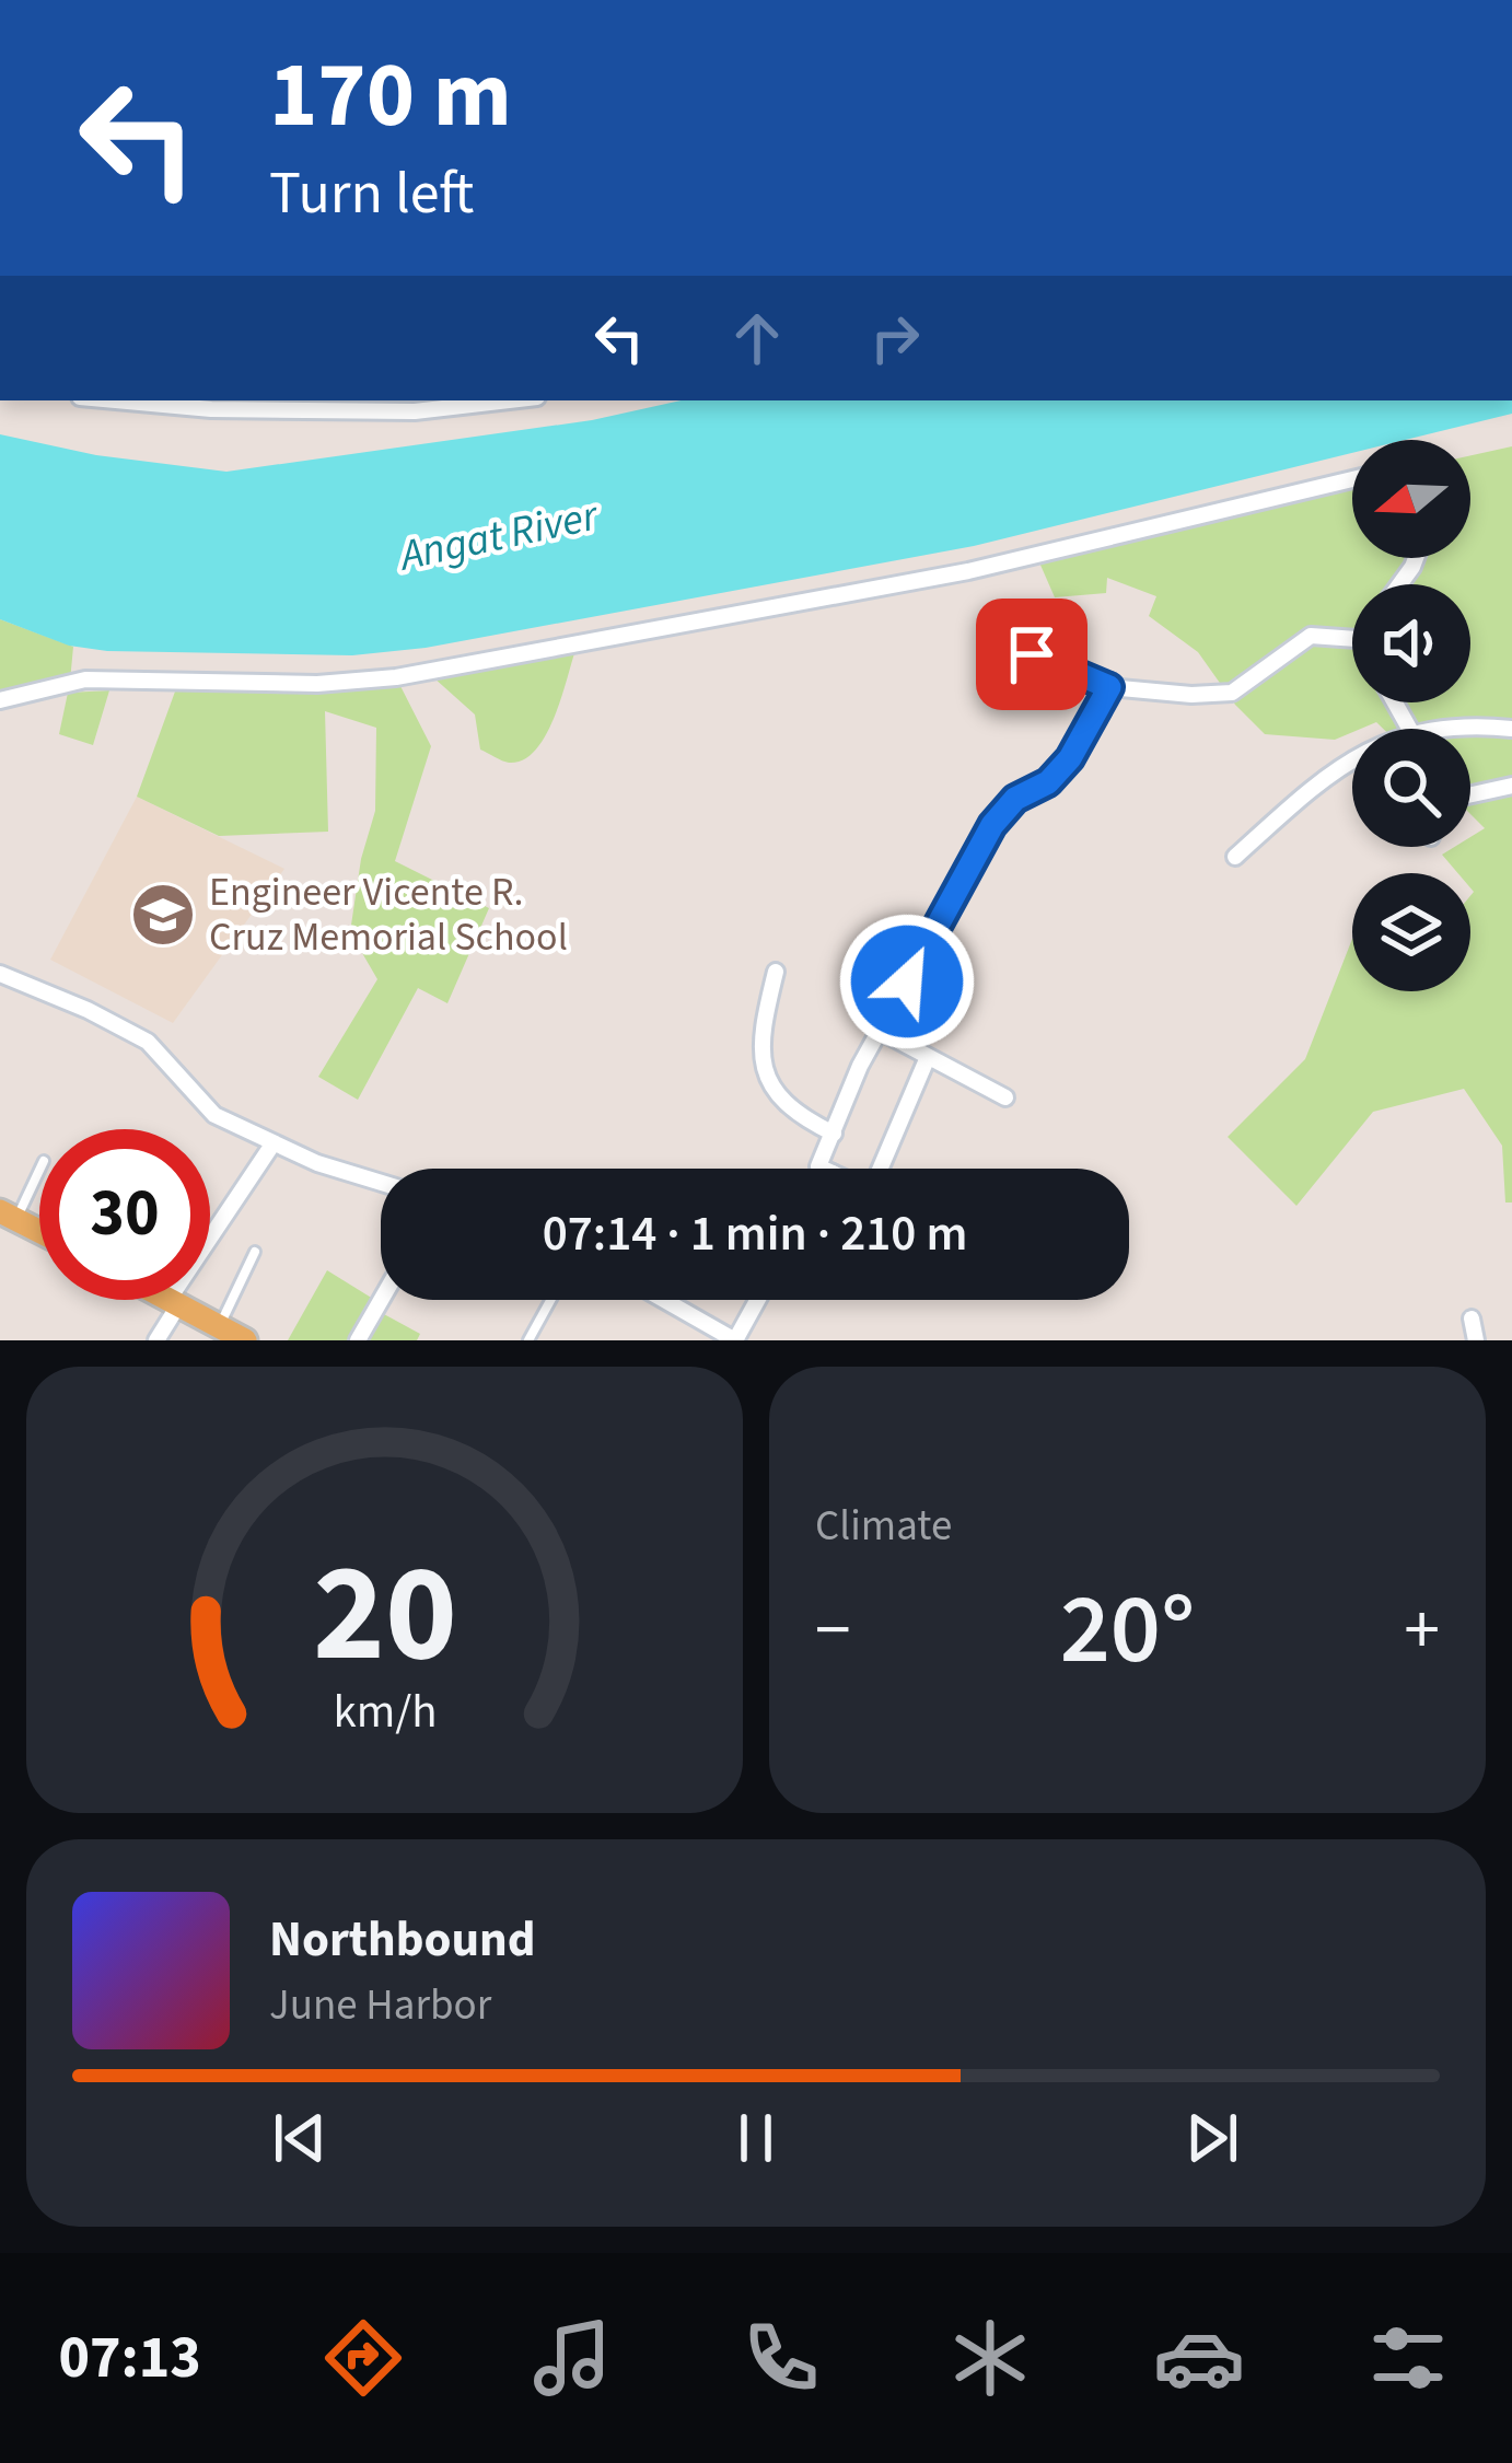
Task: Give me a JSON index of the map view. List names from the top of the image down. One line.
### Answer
{"water":["Angat River"],"places":{"school or university":["Engineer Vicente R. Cruz Memorial School"]},"north":"left","page":{"turn":["170 m","Turn left"],"limit":"30","trip":"07:14 · 1 min · 210 m","tile":"Climate","heat":["−","20°","+"],"song":["Northbound","June Harbor"],"tabs":"07:13","gauge":["20","km/h"]}}
